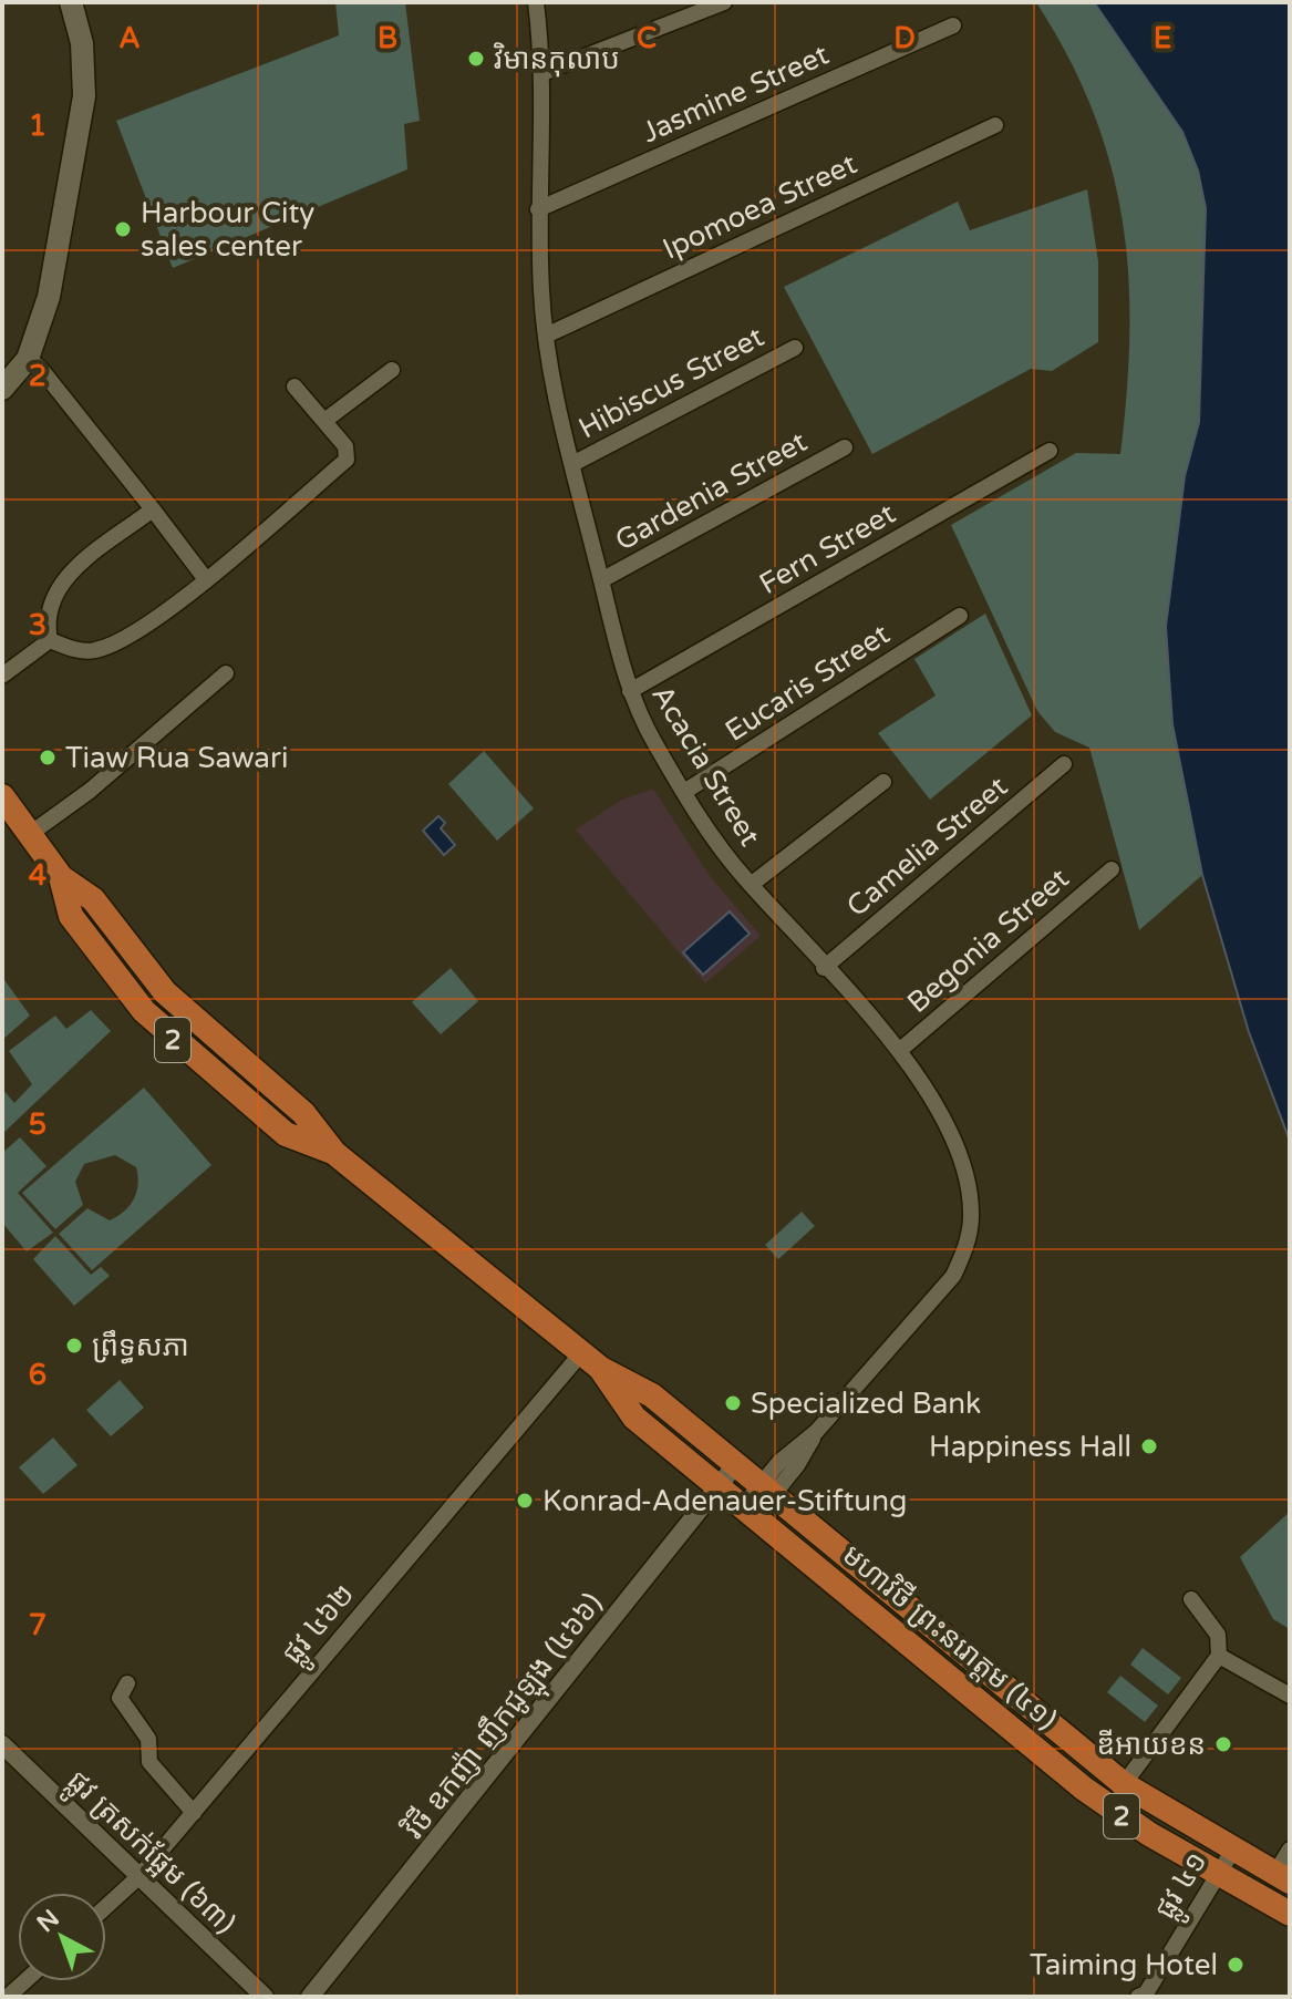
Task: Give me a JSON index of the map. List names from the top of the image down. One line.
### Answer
{"streets":{"main road":["2","មហាវិថី ព្រះនរោត្តម (៤១)"],"street":["Jasmine Street","Ipomoea Street","Hibiscus Street","Gardenia Street","Fern Street","Eucaris Street","Acacia Street","Camelia Street","Begonia Street","ផ្លូវ ៤៦២","វិថី ឧកញ៉ា ញឹកជូឡុង (៤៦៦)","ផ្លូវ ត្រសក់ផ្អែម (៦៣)","ផ្លូវ ៤១"]},"crossings":[["Jasmine Street","Acacia Street"],["Ipomoea Street","Acacia Street"],["Hibiscus Street","Acacia Street"],["Gardenia Street","Acacia Street"],["Fern Street","Acacia Street"],["Eucaris Street","Acacia Street"],["Acacia Street","Camelia Street"],["Acacia Street","Begonia Street"],["Acacia Street","មហាវិថី ព្រះនរោត្តម (៤១)"],["ផ្លូវ ៤៦២","មហាវិថី ព្រះនរោត្តម (៤១)"],["ផ្លូវ ៤៦២","ផ្លូវ ត្រសក់ផ្អែម (៦៣)"],["មហាវិថី ព្រះនរោត្តម (៤១)","វិថី ឧកញ៉ា ញឹកជូឡុង (៤៦៦)"],["មហាវិថី ព្រះនរោត្តម (៤១)","ផ្លូវ ៤១"]],"places":["វិមានកុលាប","Harbour City sales center","Tiaw Rua Sawari","ព្រឹទ្ធសភា","Specialized Bank","Happiness Hall","Konrad-Adenauer-Stiftung","ឌីអាយខន","Taiming Hotel"],"north":"top left","grid":{"columns":["A","B","C","D","E"],"rows":["1","2","3","4","5","6","7"]}}
